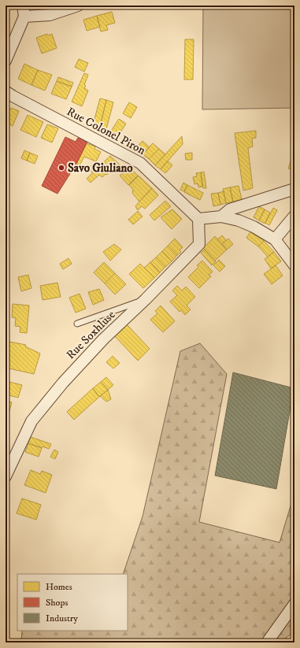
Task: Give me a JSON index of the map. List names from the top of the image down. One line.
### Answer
{"streets":{"street":["Rue Colonel Piron","Rue Soxhluse"]},"crossings":[["Rue Colonel Piron","Rue Soxhluse"]],"places":["Savo Giuliano"],"legend":["Homes","Shops","Industry"]}
